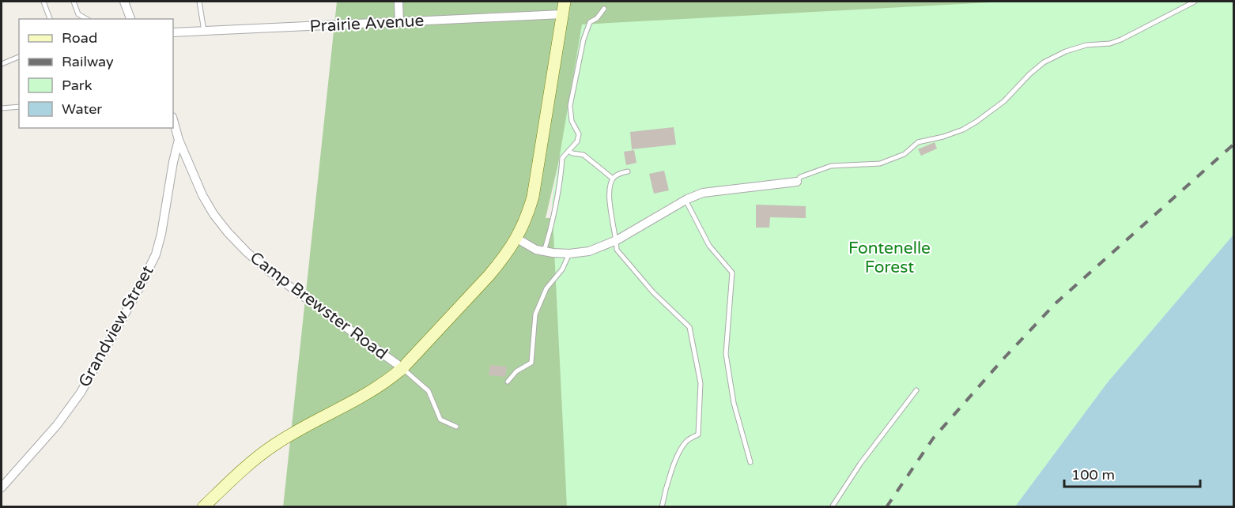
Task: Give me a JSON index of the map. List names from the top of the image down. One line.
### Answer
{"streets":{"street":["Prairie Avenue","Camp Brewster Road","Grandview Street"]},"crossings":[["Camp Brewster Road","Grandview Street"]],"parks":["Fontenelle Forest"],"legend":["Road","Railway","Park","Water"],"scale_bar":"100 m"}
